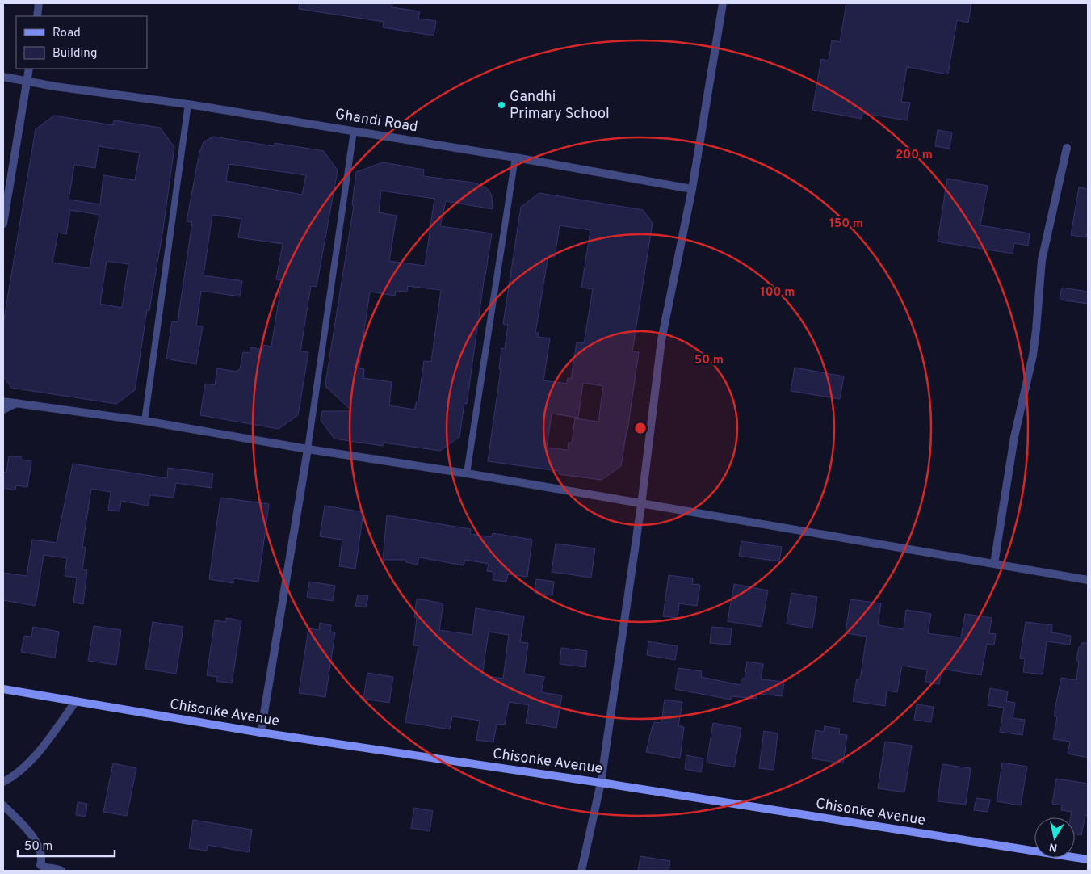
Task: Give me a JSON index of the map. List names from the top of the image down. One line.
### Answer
{"streets":{"street":["Ghandi Road","Chisonke Avenue"]},"places":["Gandhi Primary School"],"legend":["Road","Building"],"scale_bar":"50 m","north":"bottom","rings":["200 m","150 m","100 m","50 m"]}
